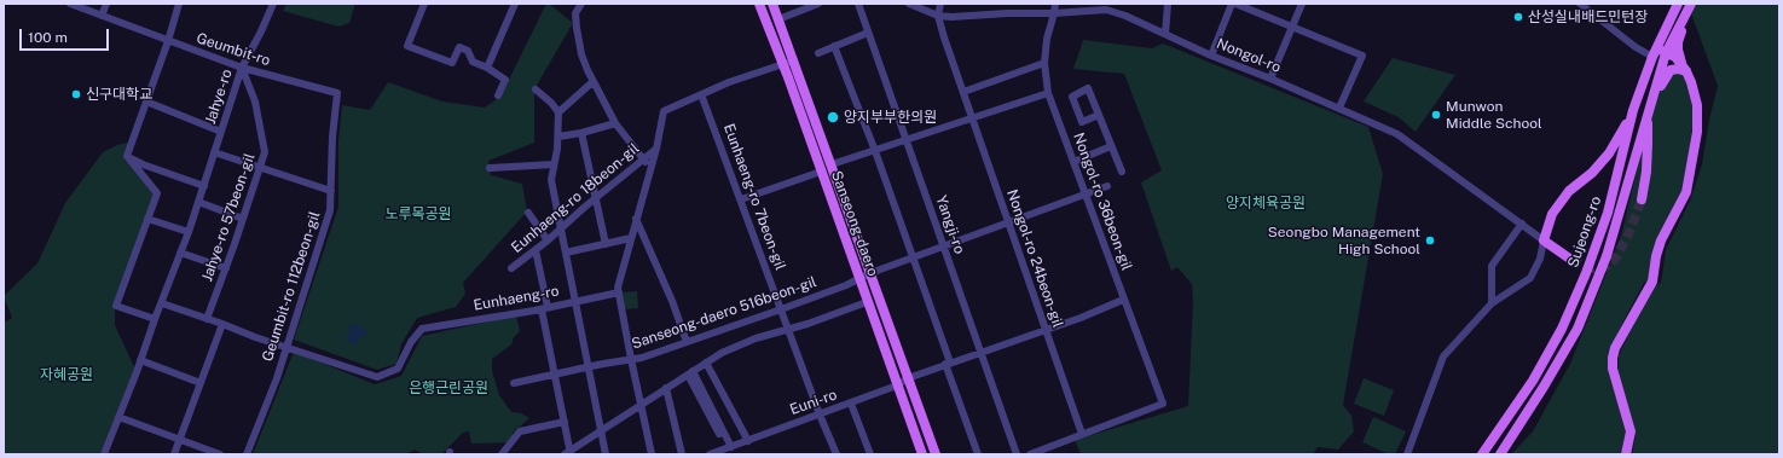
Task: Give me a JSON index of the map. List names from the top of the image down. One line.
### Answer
{"streets":{"main road":["Sanseong-daero","Sujeong-ro"],"street":["Geumbit-ro","Nongol-ro","Jahye-ro","Eunhaeng-ro 7beon-gil","Eunhaeng-ro 18beon-gil","Nongol-ro 36beon-gil","Jahye-ro 57beon-gil","Yangji-ro","Nongol-ro 24beon-gil","Geumbit-ro 112beon-gil","Eunhaeng-ro","Sanseong-daero 516beon-gil","Euni-ro"]},"crossings":[["Geumbit-ro","Jahye-ro"],["Geumbit-ro","Jahye-ro 57beon-gil"],["Geumbit-ro","Geumbit-ro 112beon-gil"],["Nongol-ro","Nongol-ro 36beon-gil"],["Nongol-ro","Nongol-ro 24beon-gil"],["Jahye-ro","Jahye-ro 57beon-gil"],["Jahye-ro","Eunhaeng-ro"],["Eunhaeng-ro 7beon-gil","Sanseong-daero 516beon-gil"],["Eunhaeng-ro 7beon-gil","Euni-ro"],["Nongol-ro 36beon-gil","Nongol-ro 24beon-gil"],["Nongol-ro 36beon-gil","Sanseong-daero 516beon-gil"],["Nongol-ro 36beon-gil","Euni-ro"],["Jahye-ro 57beon-gil","Eunhaeng-ro"],["Sanseong-daero","Sanseong-daero 516beon-gil"],["Sanseong-daero","Euni-ro"],["Yangji-ro","Sanseong-daero 516beon-gil"],["Yangji-ro","Euni-ro"],["Nongol-ro 24beon-gil","Sanseong-daero 516beon-gil"],["Nongol-ro 24beon-gil","Euni-ro"],["Geumbit-ro 112beon-gil","Eunhaeng-ro"]],"parks":["양지체육공원","노루목공원","자혜공원","은행근린공원"],"places":["산성실내배드민턴장","신구대학교","Munwon Middle School","양지부부한의원","Seongbo Management High School"],"scale_bar":"100 m"}
